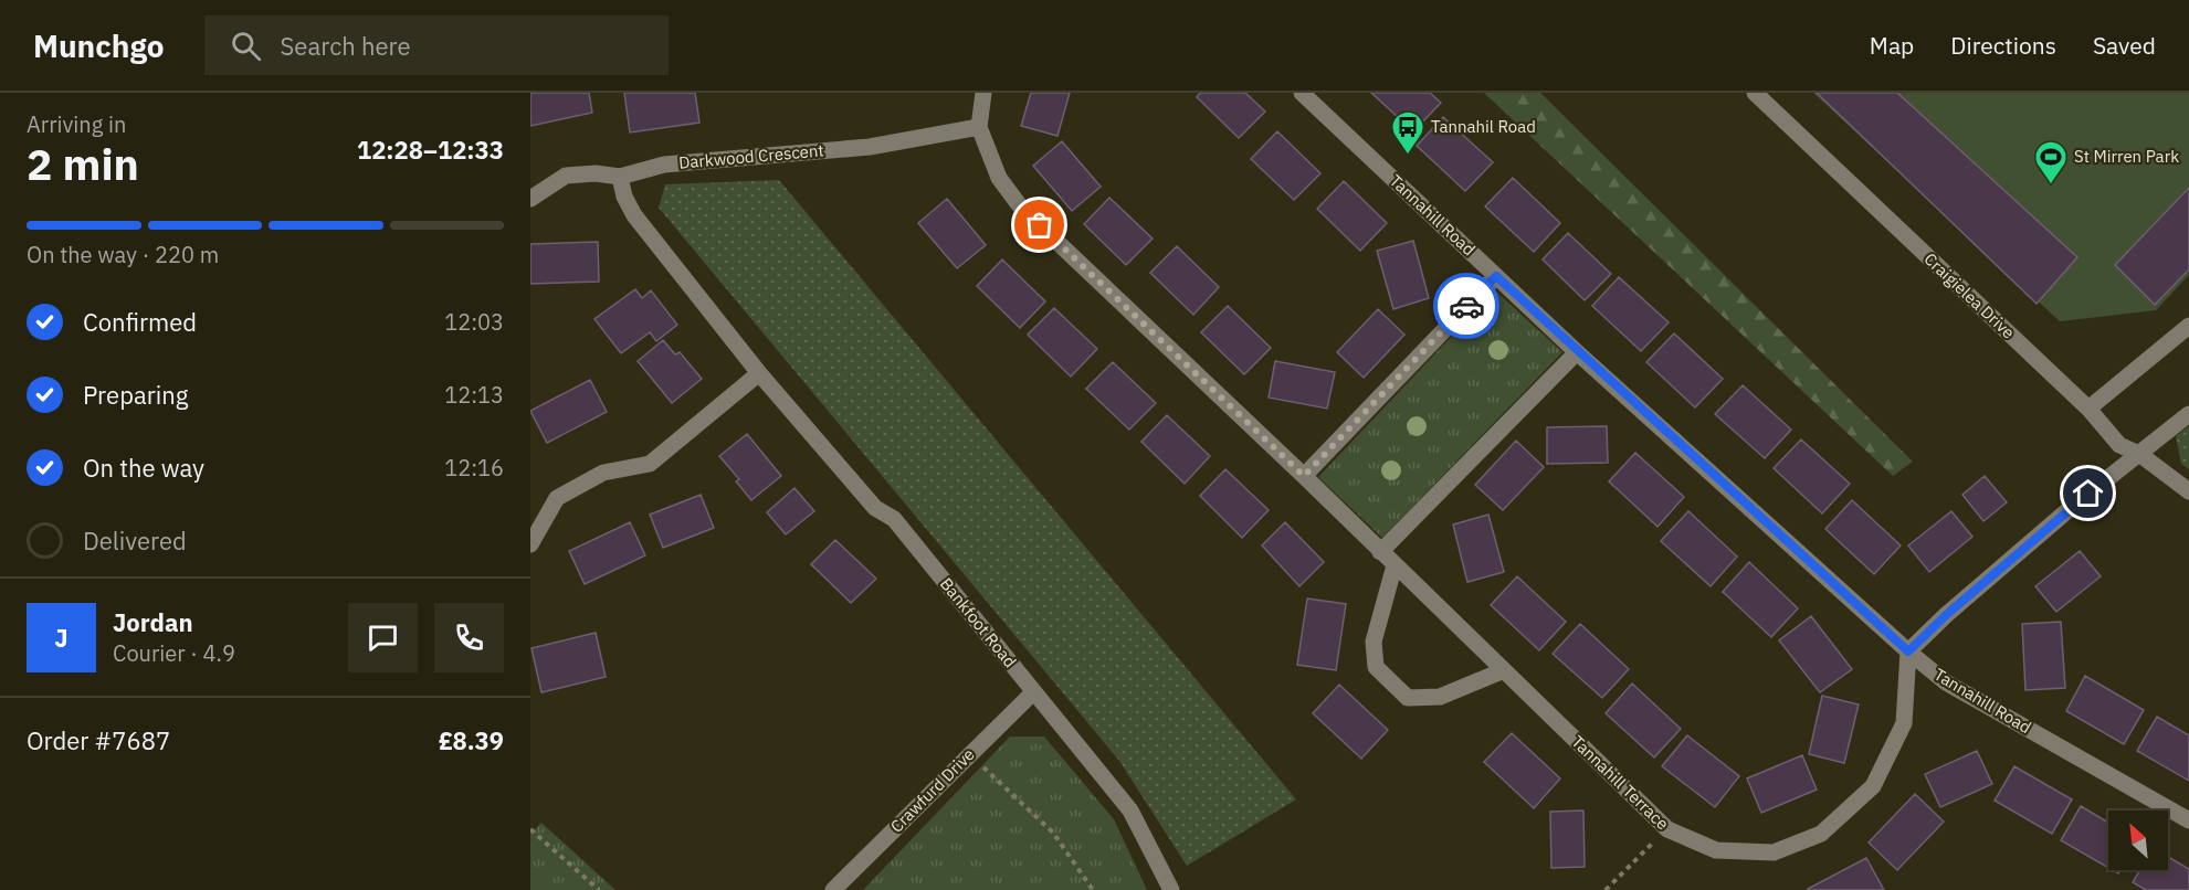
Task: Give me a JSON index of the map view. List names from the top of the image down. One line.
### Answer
{"streets":{"street":["Darkwood Crescent","Tannahill Road","Craigielea Drive","Bankfoot Road","Tannahill Terrace","Crawfurd Drive"]},"crossings":[["Darkwood Crescent","Bankfoot Road"],["Darkwood Crescent","Tannahill Terrace"],["Tannahill Road","Tannahill Terrace"],["Bankfoot Road","Crawfurd Drive"]],"places":{"bus stop":["Tannahil Road"],"sports":["St Mirren Park"]},"north":"top left","page":{"header":"Munchgo","search":"Search here","nav":["Map","Directions","Saved"],"heading":["2 min","Arriving in","12:28–12:33"],"panel":["Jordan","Courier · 4.9","Order #7687","£8.39"],"bar":"On the way · 220 m","list":[["Confirmed","12:03"],["Preparing","12:13"],["On the way","12:16"],"Delivered"],"round":"J"}}
